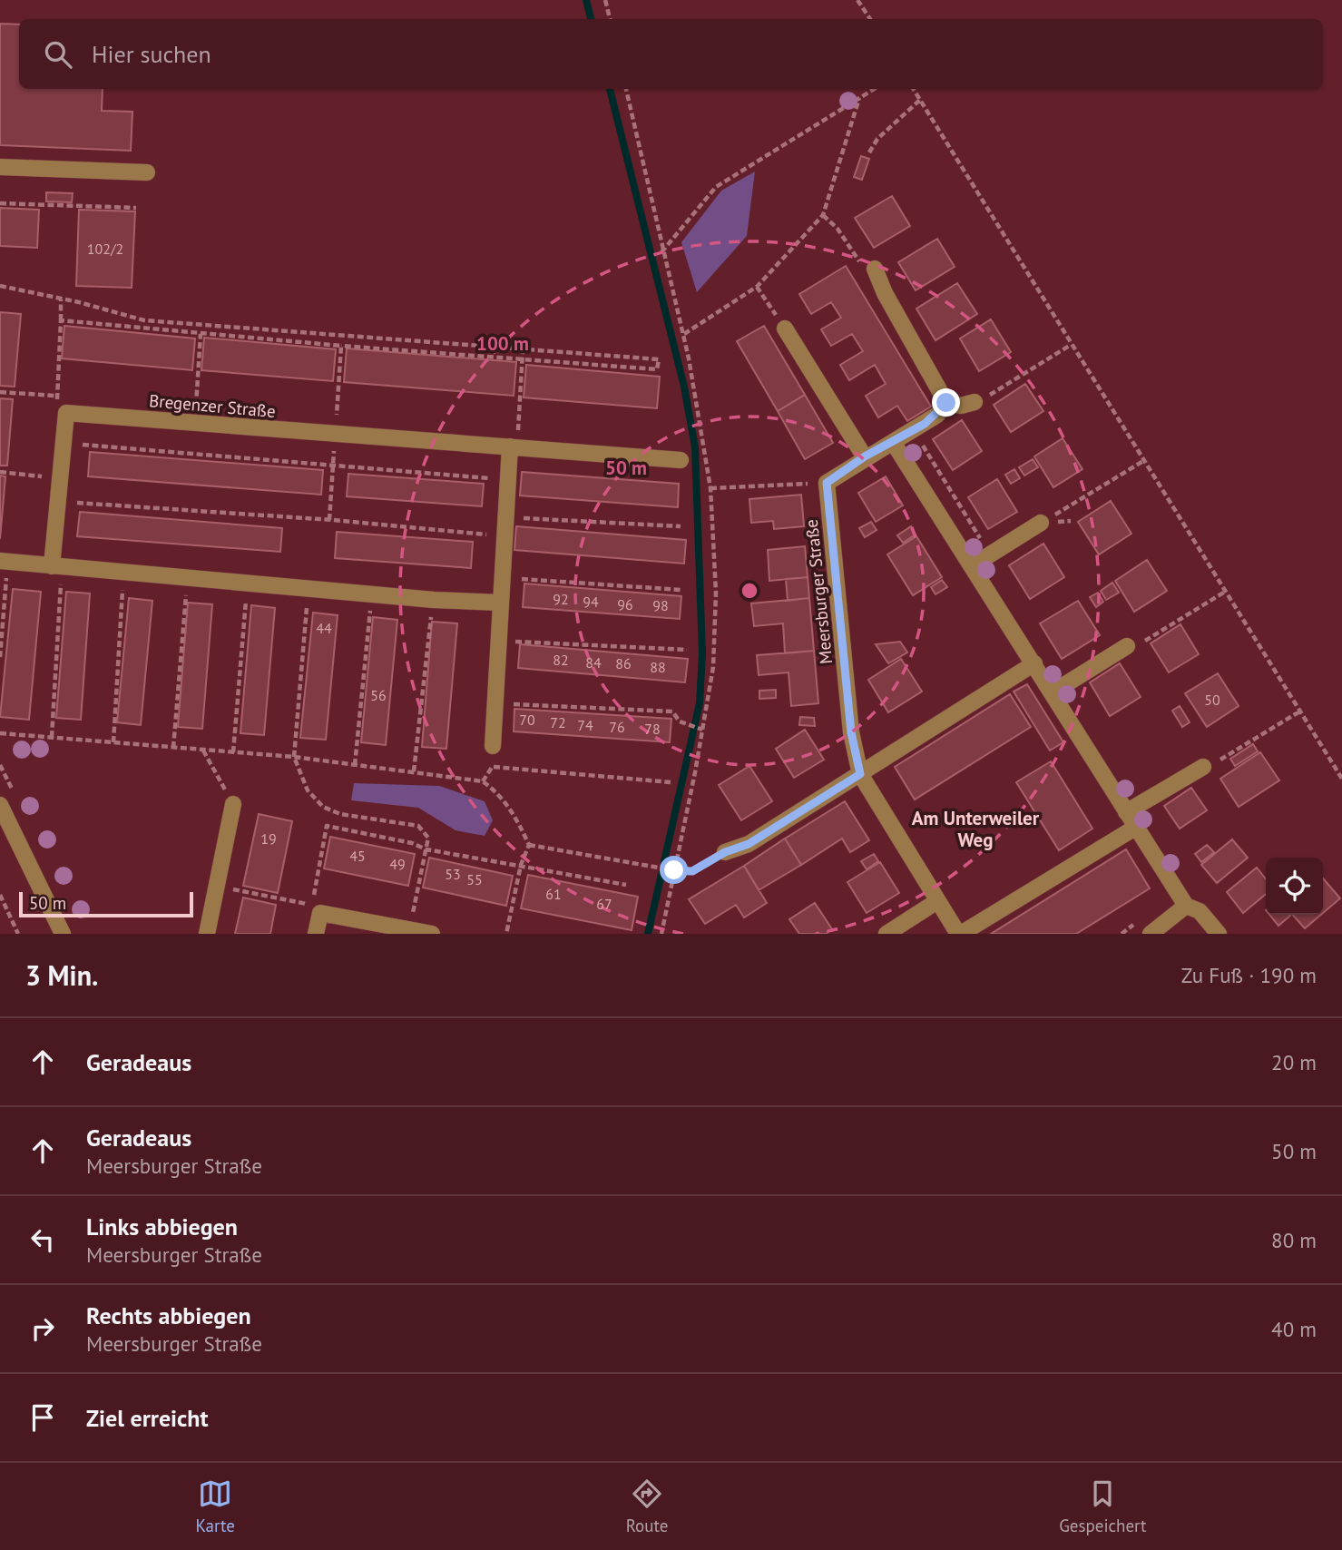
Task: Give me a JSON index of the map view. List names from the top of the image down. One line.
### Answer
{"streets":{"street":["Bregenzer Straße","Meersburger Straße"]},"districts":["Am Unterweiler Weg"],"house_numbers":["102/2","92","94","96","98","44","82","84","86","88","56","50","70","72","74","76","78","19","45","49","53","55","61","67"],"scale_bar":"50 m","page":{"search":"Hier suchen","scale":"50 m","heading":["3 Min.","Zu Fuß · 190 m"],"list":[["Geradeaus","20 m"],["Geradeaus","Meersburger Straße","50 m"],["Links abbiegen","Meersburger Straße","80 m"],["Rechts abbiegen","Meersburger Straße","40 m"],"Ziel erreicht"],"nav":["Karte","Route","Gespeichert"]},"rings":["100 m","50 m"]}
